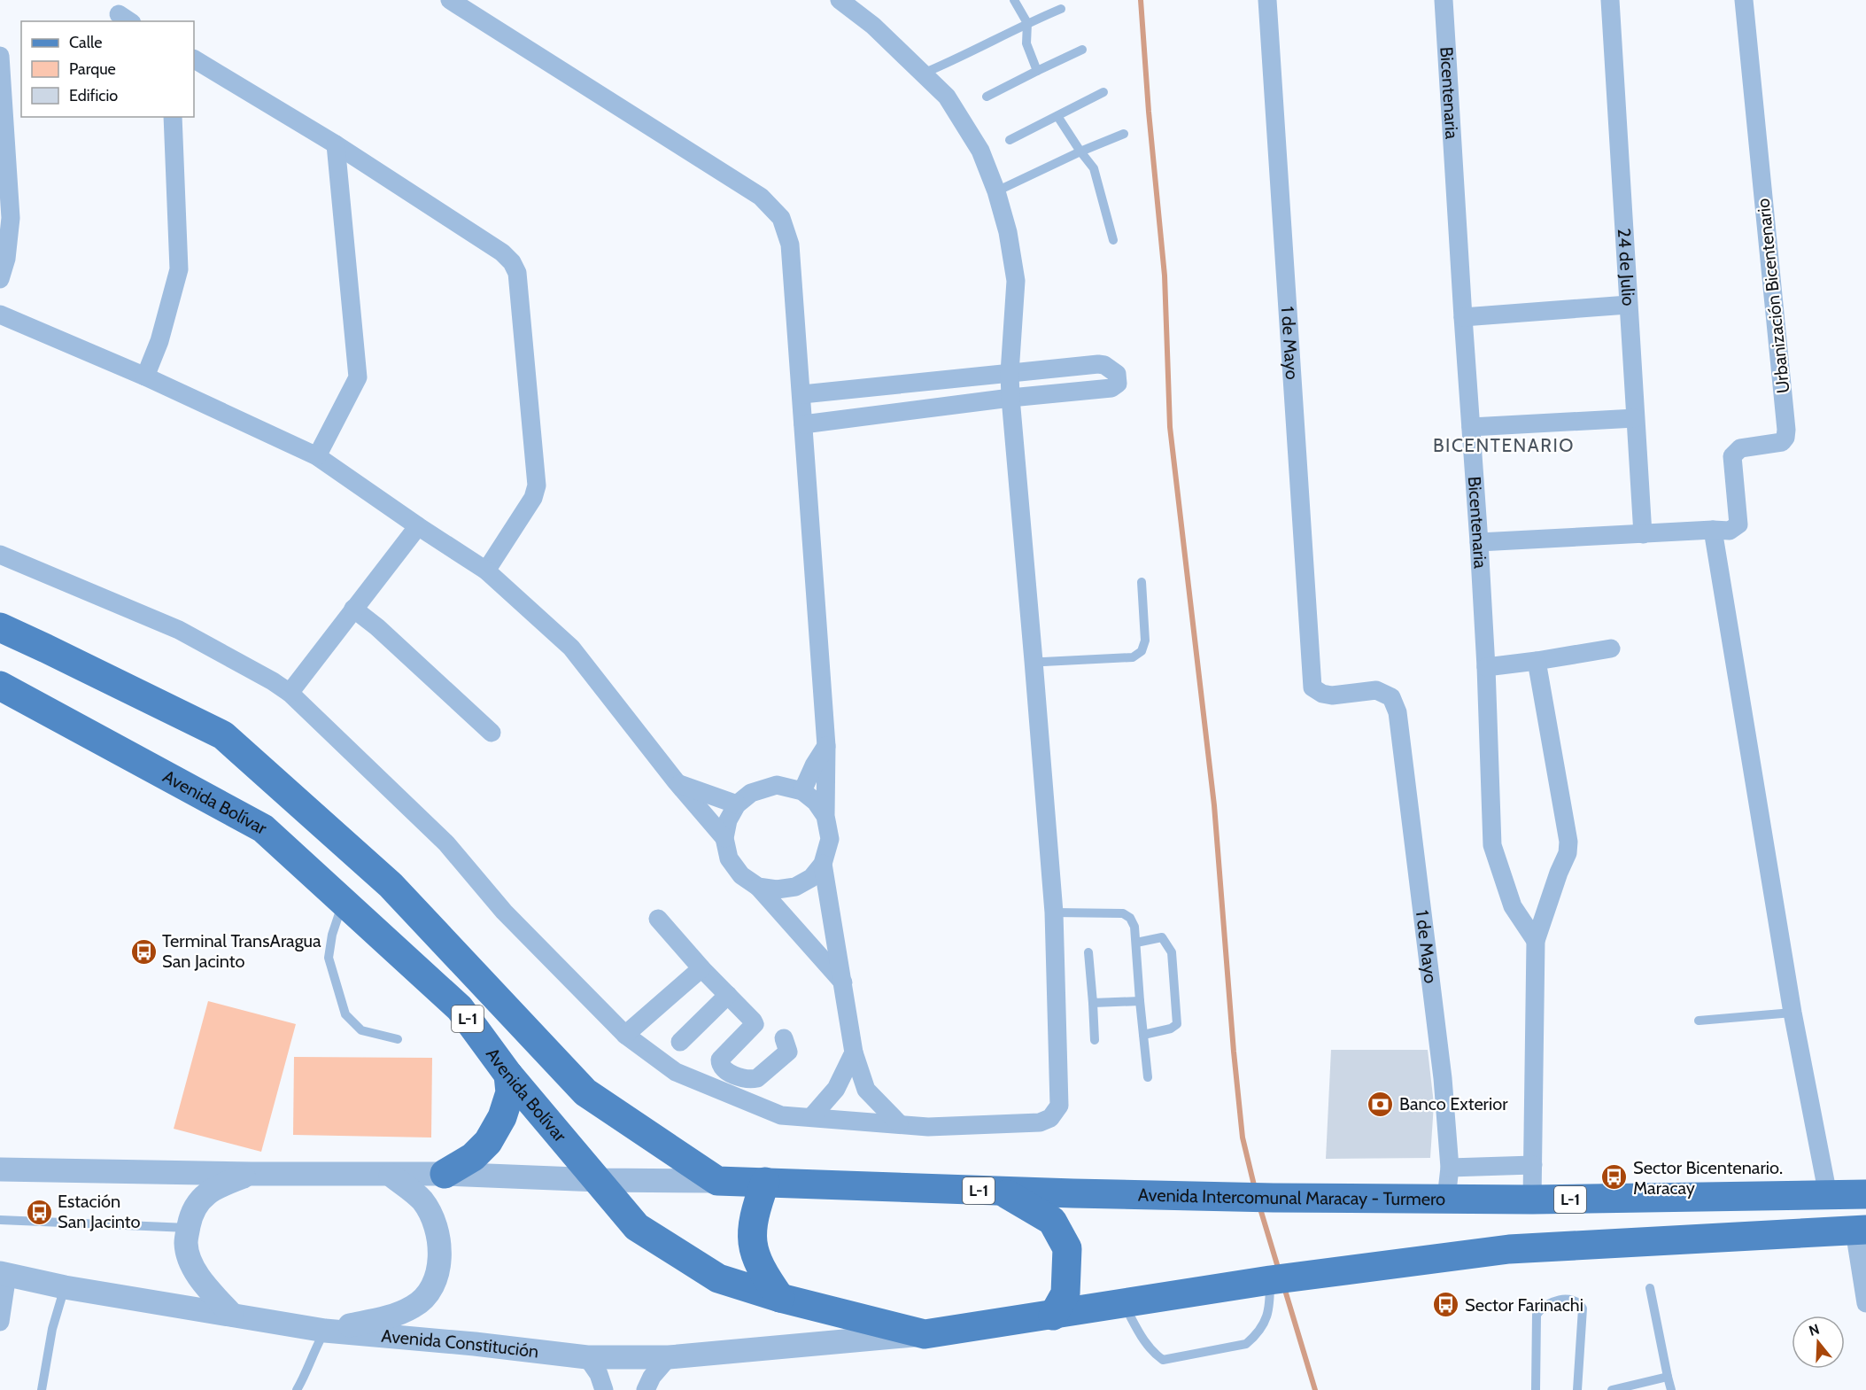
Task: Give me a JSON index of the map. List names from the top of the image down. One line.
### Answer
{"streets":{"main road":["Avenida Bolívar","L-1","Avenida Intercomunal Maracay - Turmero"],"street":["Bicentenaria","24 de Julio","Urbanización Bicentenario","1 de Mayo","Avenida Constitución"]},"crossings":[["1 de Mayo","Avenida Intercomunal Maracay - Turmero"],["Avenida Bolívar","L-1"],["Avenida Bolívar","Avenida Constitución"],["L-1","Avenida Intercomunal Maracay - Turmero"],["L-1","Avenida Constitución"]],"districts":["BICENTENARIO"],"places":{"bus stop":["Terminal TransAragua San Jacinto","Sector Bicentenario. Maracay","Estación San Jacinto","Sector Farinachi"],"bank":["Banco Exterior"]},"legend":["Calle","Parque","Edificio"],"north":"top"}
